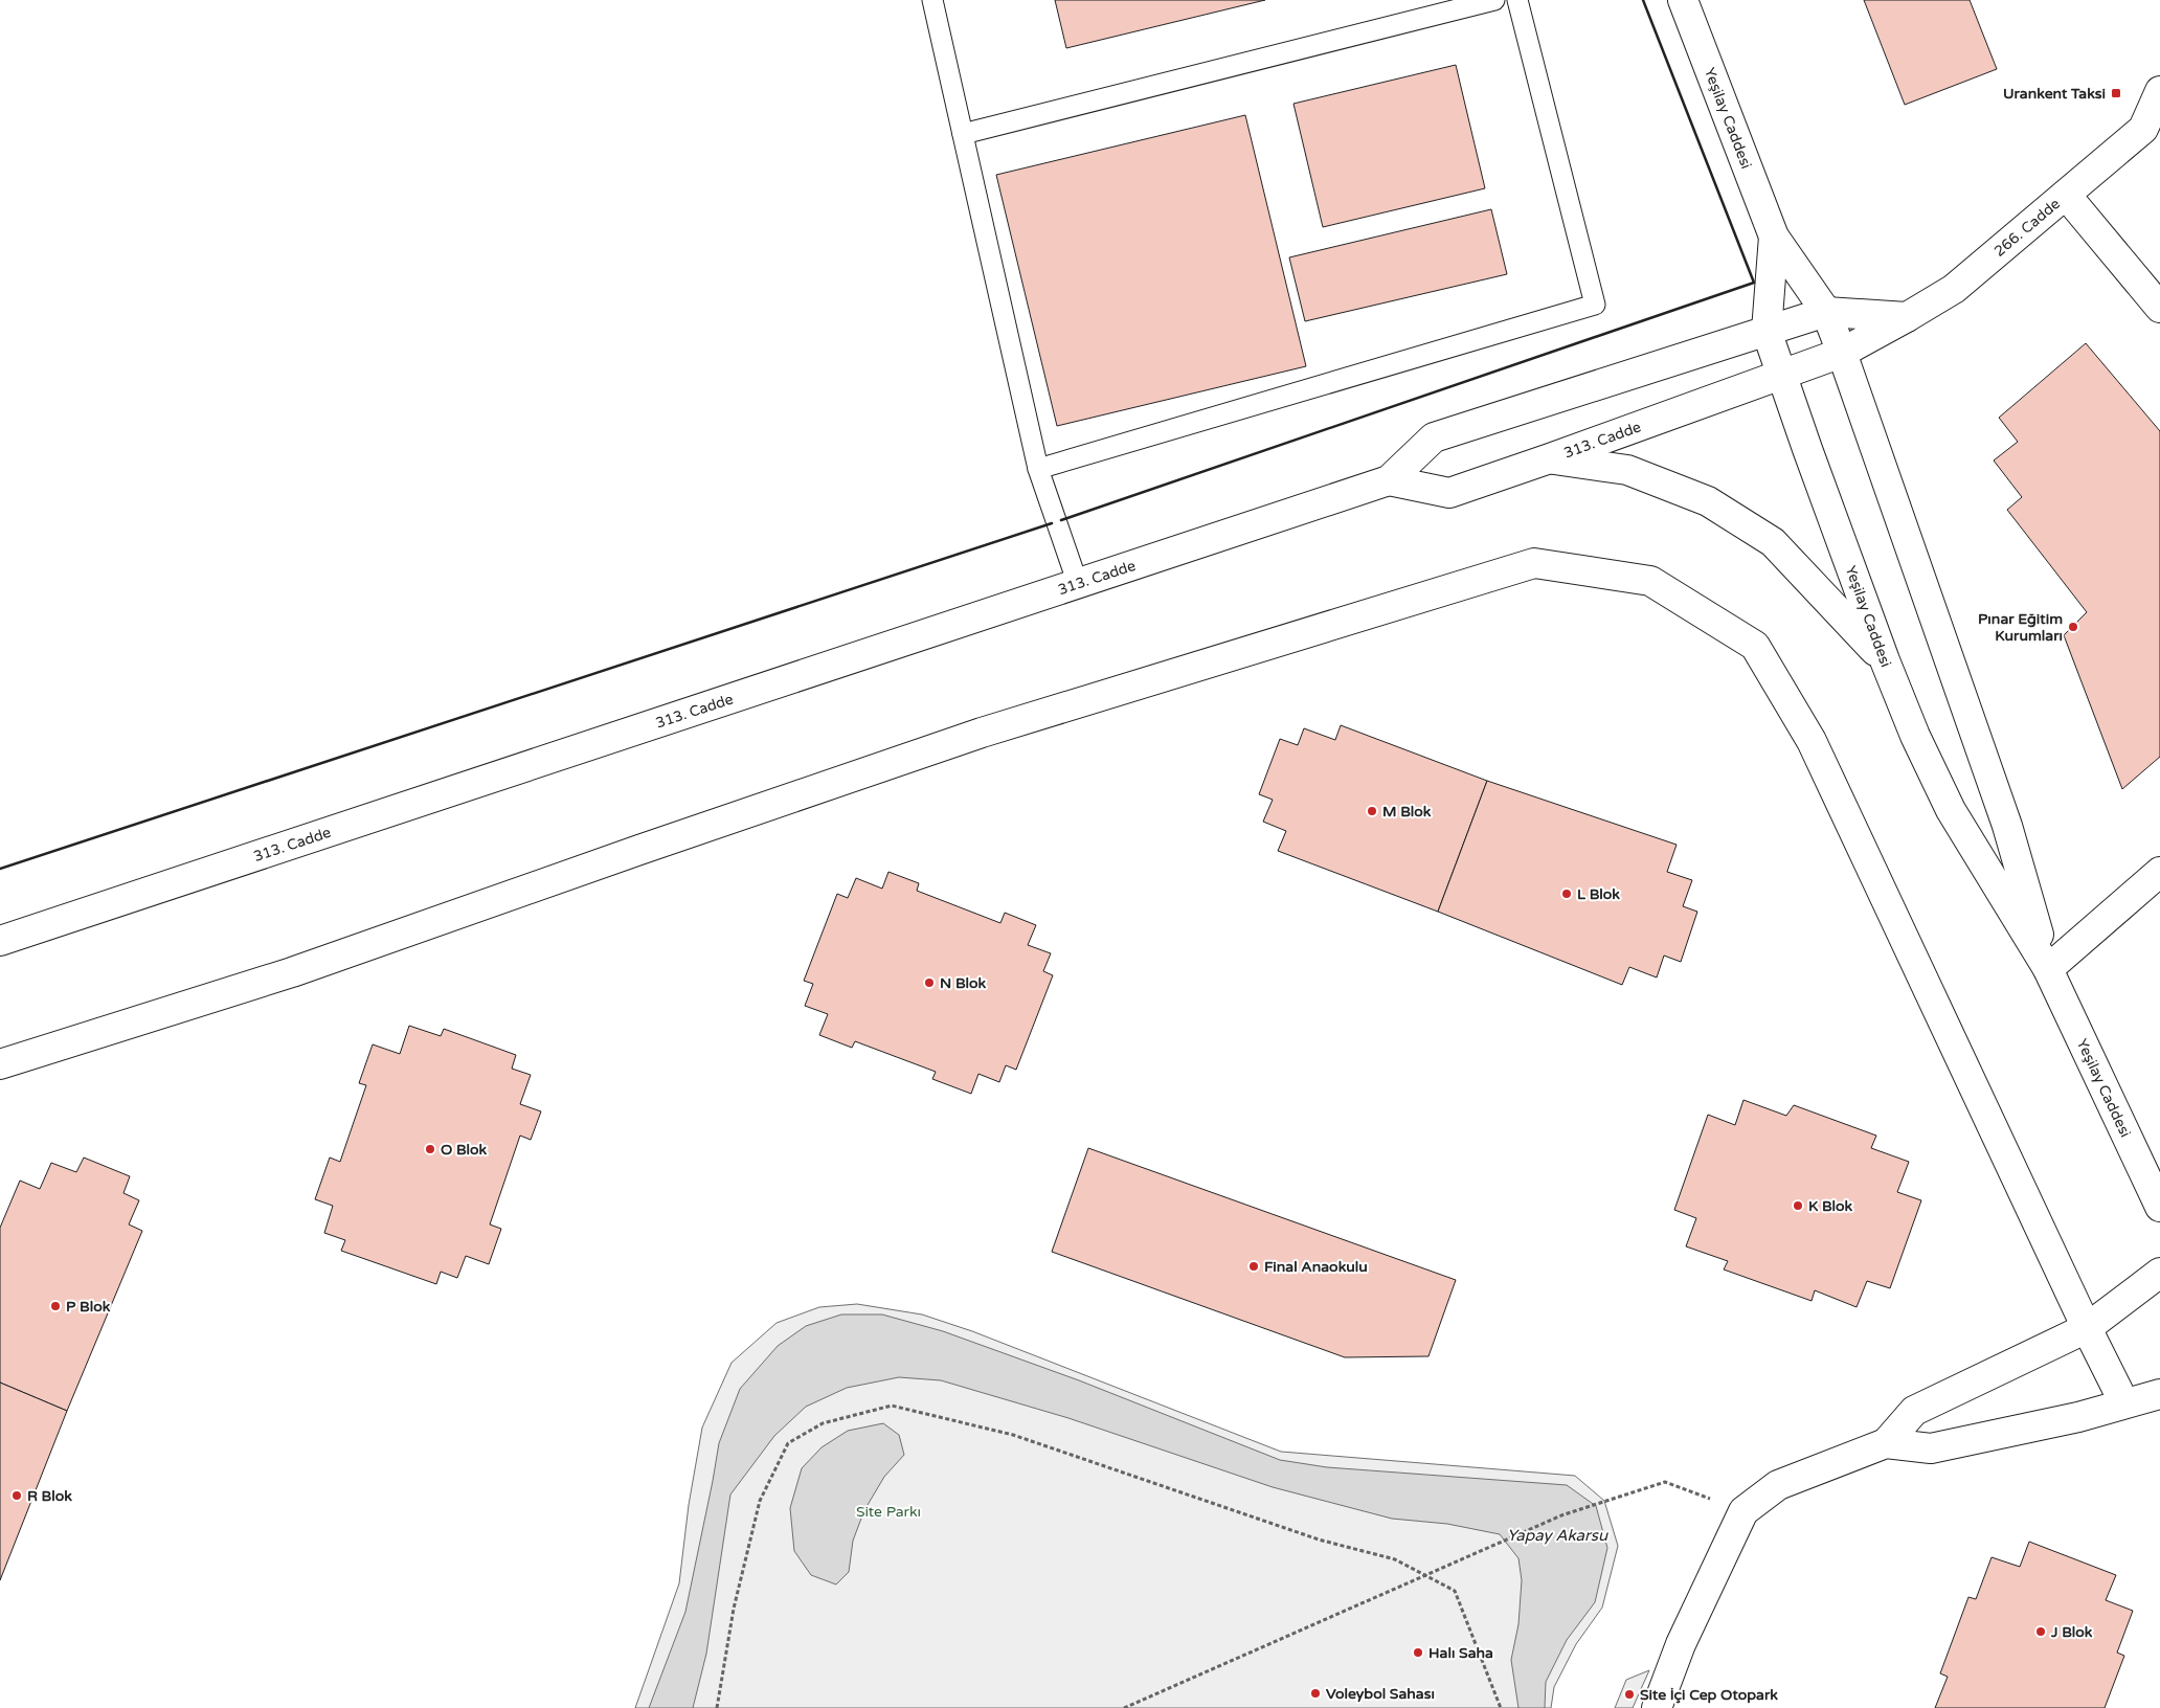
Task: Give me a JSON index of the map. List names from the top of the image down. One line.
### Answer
{"streets":{"main road":["Yeşilay Caddesi","266. Cadde","313. Cadde"]},"crossings":[["Yeşilay Caddesi","266. Cadde"],["Yeşilay Caddesi","313. Cadde"],["266. Cadde","313. Cadde"]],"water":["Yapay Akarsu"],"parks":["Site Parkı"],"places":{"transit":["Urankent Taksi"],"other":["Pınar Eğitim Kurumları","M Blok","L Blok","N Blok","O Blok","K Blok","Final Anaokulu","P Blok","R Blok","J Blok","Halı Saha","Voleybol Sahası","Site İçi Cep Otopark"]}}
